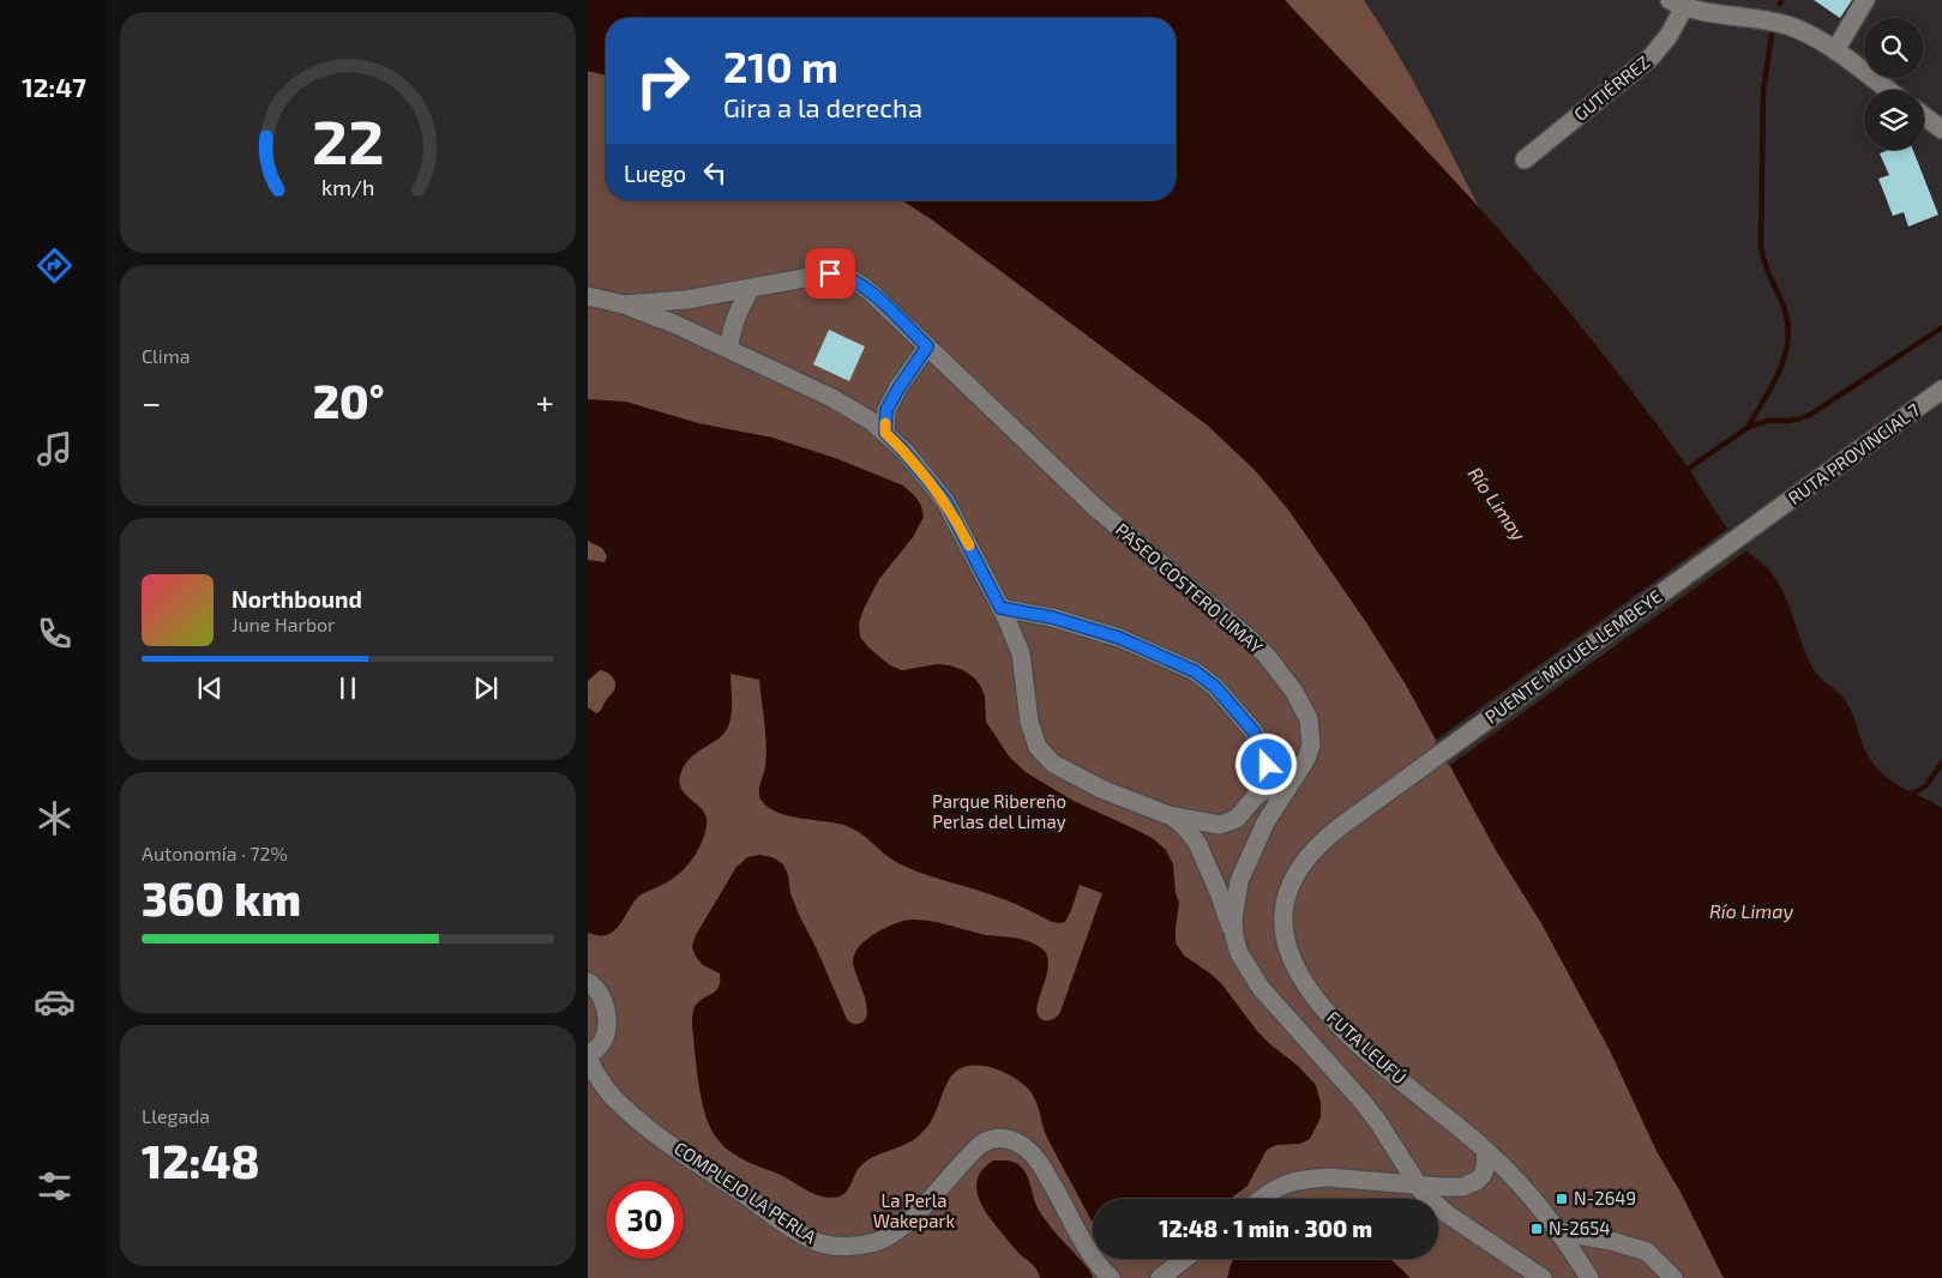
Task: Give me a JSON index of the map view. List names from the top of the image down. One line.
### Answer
{"streets":{"street":["GUTIÉRREZ","RUTA PROVINCIAL 7","PASEO COSTERO LIMAY","PUENTE MIGUEL LEMBEYE","FUTA LEUFÚ","COMPLEJO LA PERLA"]},"crossings":[["RUTA PROVINCIAL 7","PUENTE MIGUEL LEMBEYE"],["PUENTE MIGUEL LEMBEYE","FUTA LEUFÚ"]],"water":["Río Limay"],"parks":["Parque Ribereño Perlas del Limay","La Perla Wakepark"],"places":{"transit":["N-2649","N-2654"]},"page":{"tabs":"12:47","turn":["210 m","Gira a la derecha"],"then":"Luego","tile":["Clima",["Autonomía · 72%","360 km"],["Llegada","12:48"]],"heat":["−","20°","+"],"song":["Northbound","June Harbor"],"limit":"30","trip":"12:48 · 1 min · 300 m","gauge":["22","km/h"]}}
